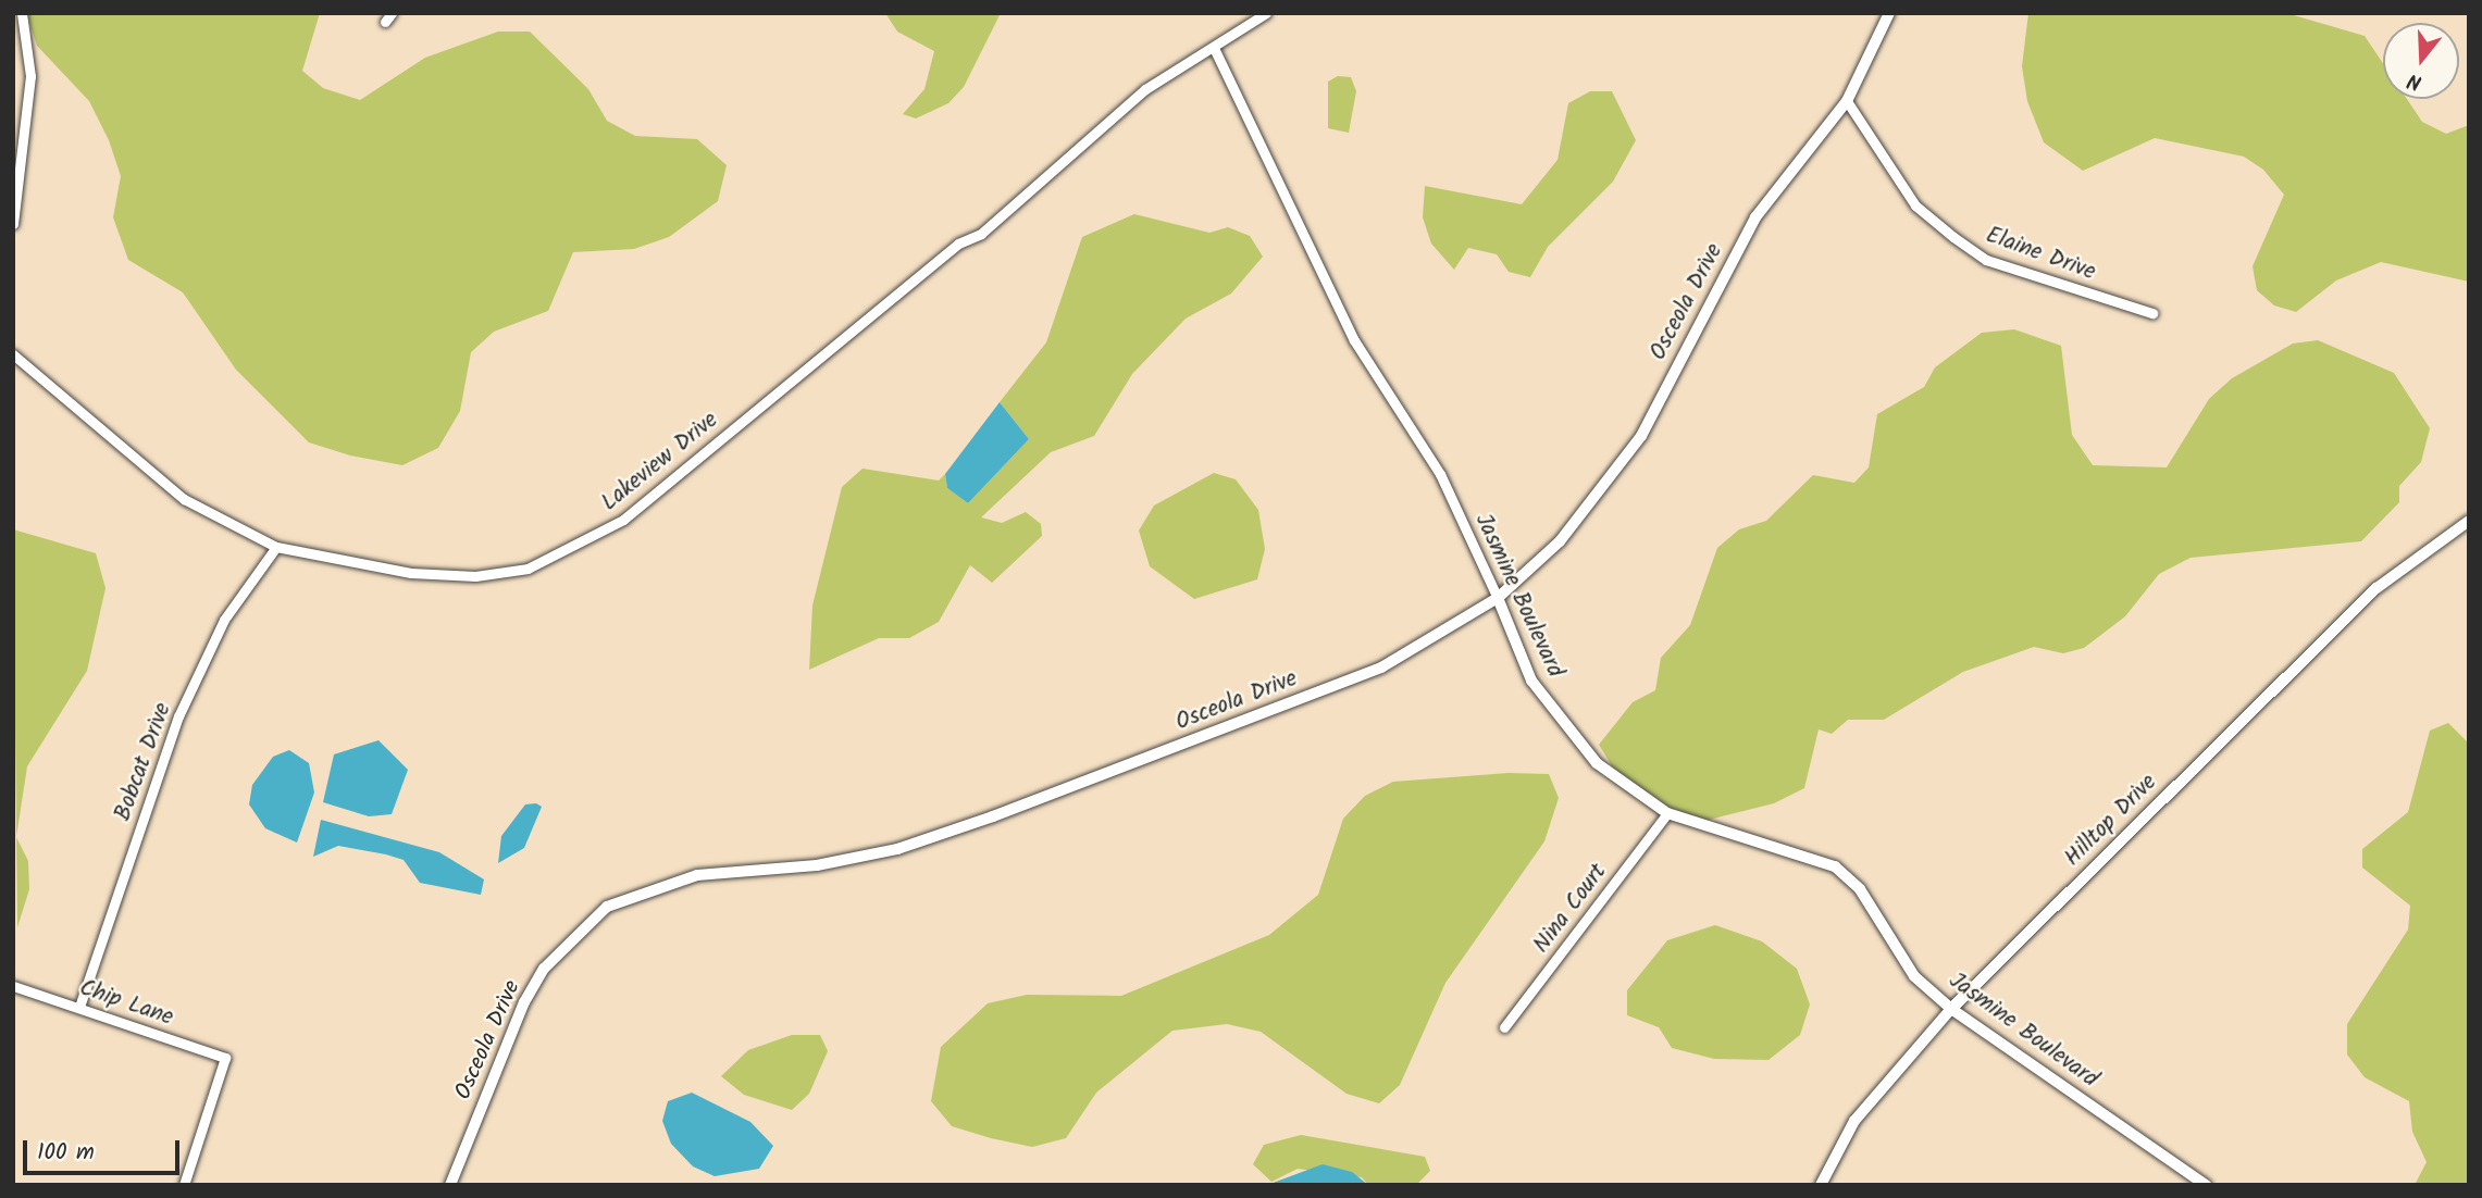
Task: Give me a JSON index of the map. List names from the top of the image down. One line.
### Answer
{"streets":{"street":["Elaine Drive","Osceola Drive","Lakeview Drive","Jasmine Boulevard","Bobcat Drive","Hilltop Drive","Nina Court","Chip Lane"]},"crossings":[["Elaine Drive","Osceola Drive"],["Osceola Drive","Jasmine Boulevard"],["Lakeview Drive","Jasmine Boulevard"],["Lakeview Drive","Bobcat Drive"],["Jasmine Boulevard","Hilltop Drive"],["Jasmine Boulevard","Nina Court"],["Bobcat Drive","Chip Lane"]],"scale_bar":"100 m","north":"bottom"}
